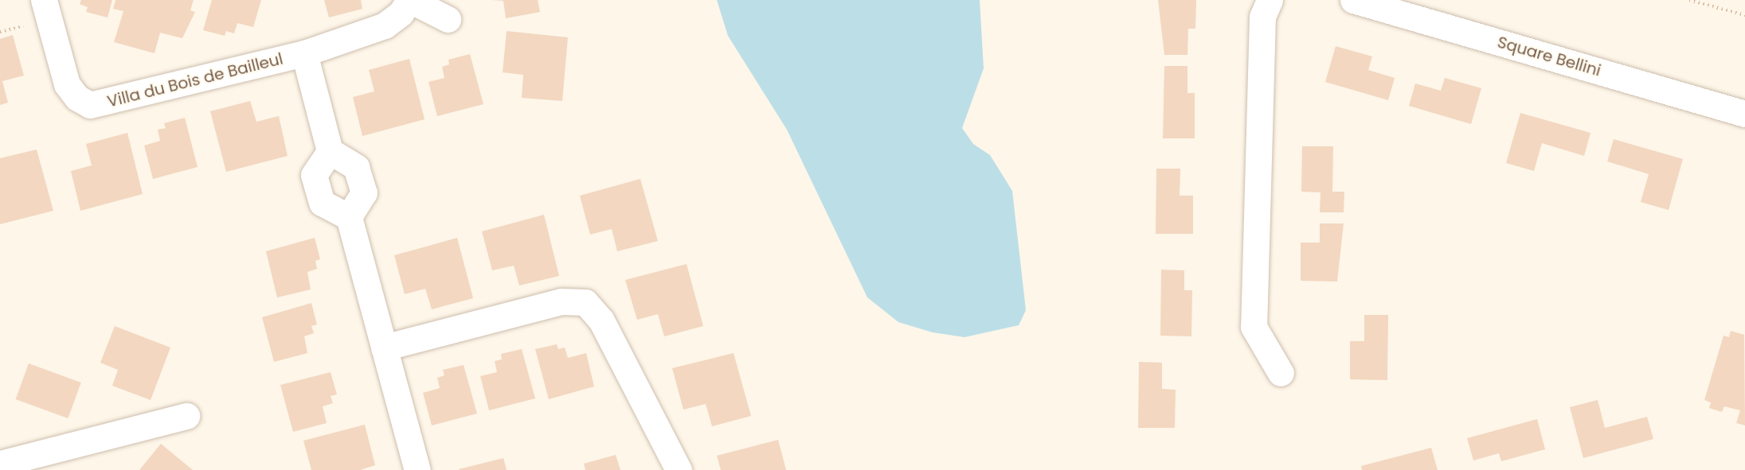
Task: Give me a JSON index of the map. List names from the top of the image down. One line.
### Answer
{"streets":{"street":["Square Bellini","Villa du Bois de Bailleul"]}}
